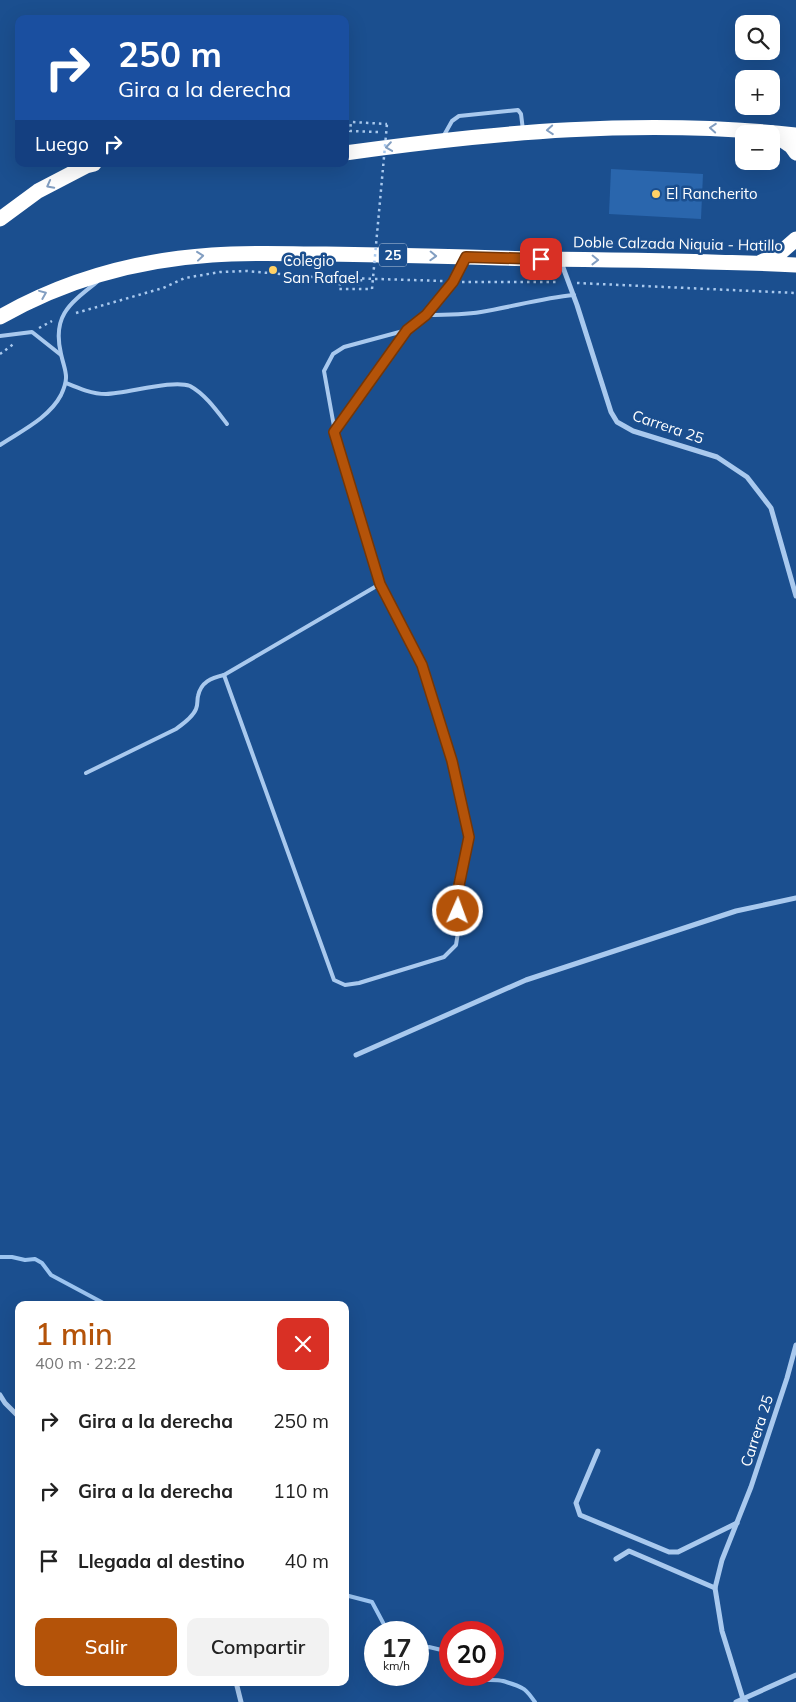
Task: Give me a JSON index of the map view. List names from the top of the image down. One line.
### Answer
{"streets":{"highway":["Doble Calzada Niquia - Hatillo","25"],"street":["Carrera 25"]},"crossings":[["Doble Calzada Niquia - Hatillo","Carrera 25"],["25","Carrera 25"]],"places":["El Rancherito","Colegio San Rafael"],"page":{"map_buttons":["+","−"],"turn":["250 m","Gira a la derecha"],"then":"Luego","heading":["1 min","400 m · 22:22"],"list":[{"name":"Gira a la derecha","value":"250 m"},{"name":"Gira a la derecha","value":"110 m"},{"name":"Llegada al destino","value":"40 m"}],"buttons":["Salir","Compartir"],"speed":"17 km/h","limit":"20"}}
